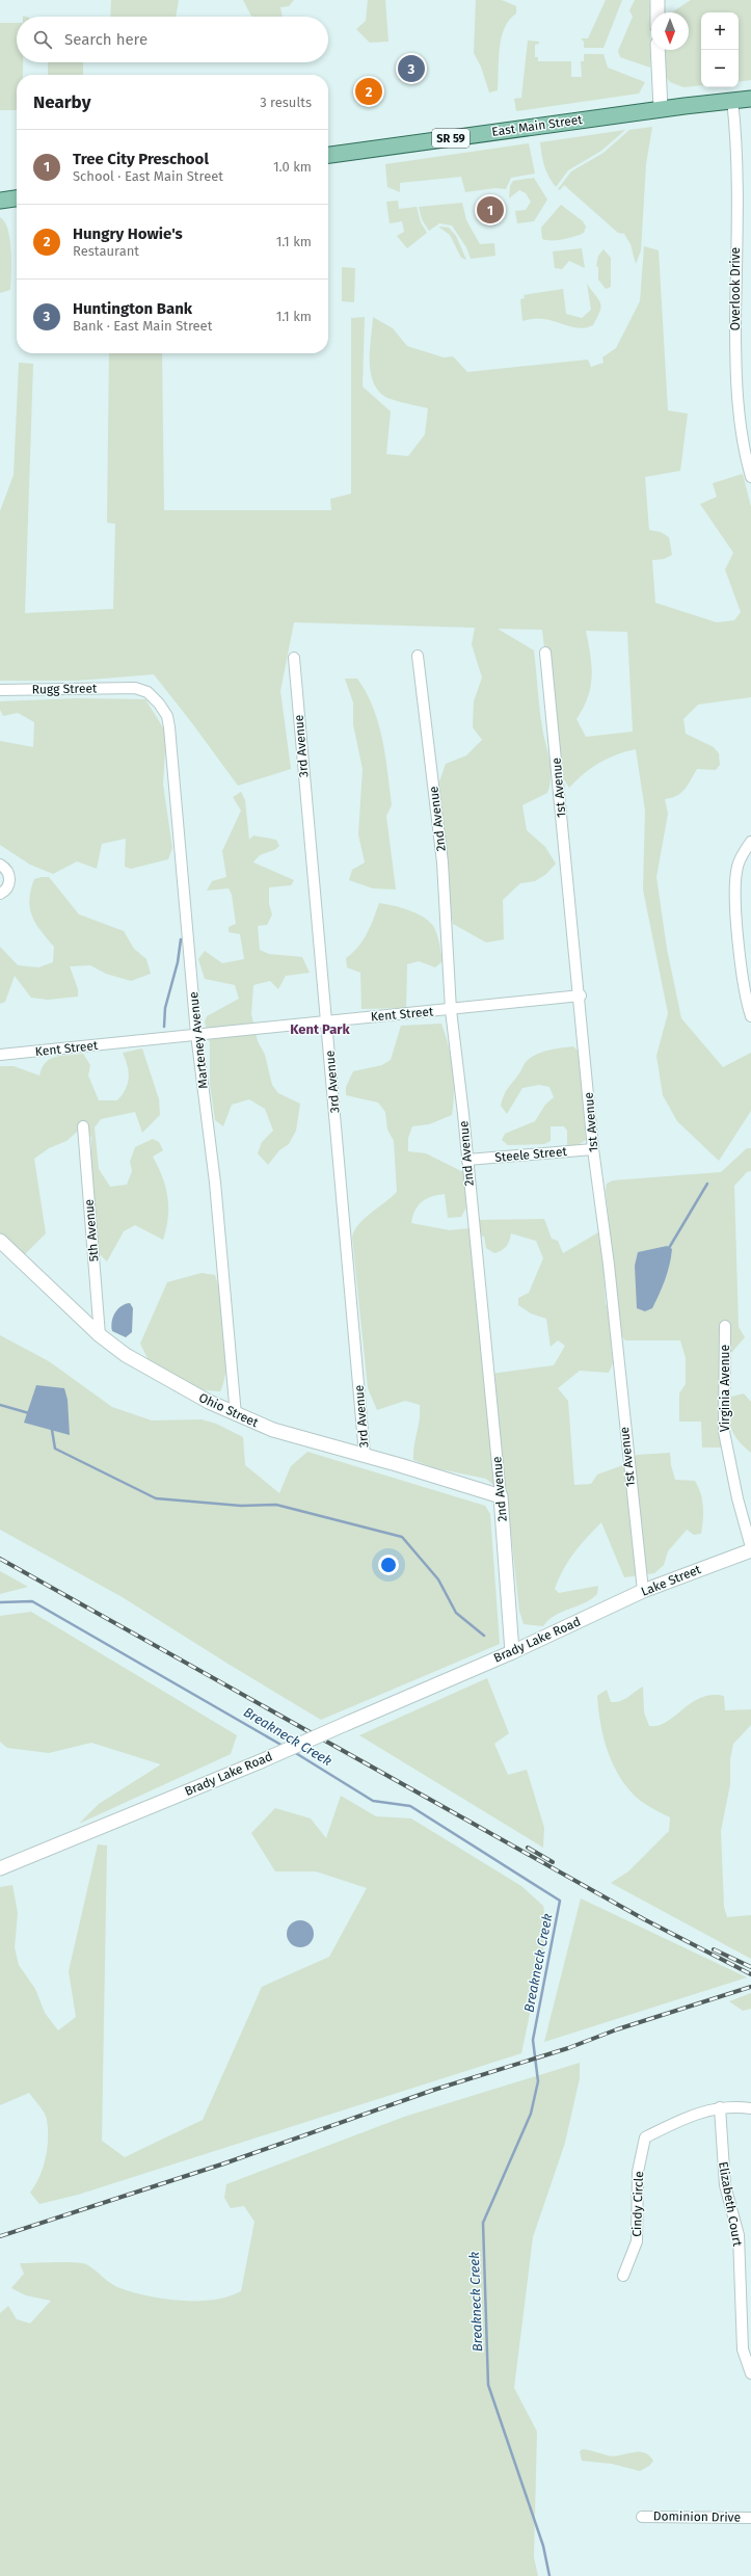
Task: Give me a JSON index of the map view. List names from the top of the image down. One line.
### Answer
{"streets":{"main road":["East Main Street","SR 59"],"street":["Overlook Drive","Rugg Street","3rd Avenue","1st Avenue","2nd Avenue","Kent Street","Marteney Avenue","Steele Street","5th Avenue","Virginia Avenue","Ohio Street","Lake Street","Brady Lake Road","Cindy Circle","Elizabeth Court","Dominion Drive"]},"crossings":[["East Main Street","Overlook Drive"],["Rugg Street","Marteney Avenue"],["3rd Avenue","Kent Street"],["3rd Avenue","Ohio Street"],["1st Avenue","Kent Street"],["1st Avenue","Steele Street"],["1st Avenue","Lake Street"],["2nd Avenue","Kent Street"],["2nd Avenue","Steele Street"],["2nd Avenue","Ohio Street"],["2nd Avenue","Brady Lake Road"],["Kent Street","Marteney Avenue"],["Marteney Avenue","Ohio Street"],["5th Avenue","Ohio Street"],["Lake Street","Brady Lake Road"],["Cindy Circle","Elizabeth Court"]],"districts":["Kent Park"],"water":["Breakneck Creek"],"north":"bottom","page":{"map_buttons":["+","−"],"search":"Search here","pins":["3","2","1"],"heading":["Nearby","3 results"],"list":[{"mark":"1","name":"Tree City Preschool","note":"School · East Main Street","value":"1.0 km"},{"mark":"2","name":"Hungry Howie's","note":"Restaurant","value":"1.1 km"},{"mark":"3","name":"Huntington Bank","note":"Bank · East Main Street","value":"1.1 km"}]}}
